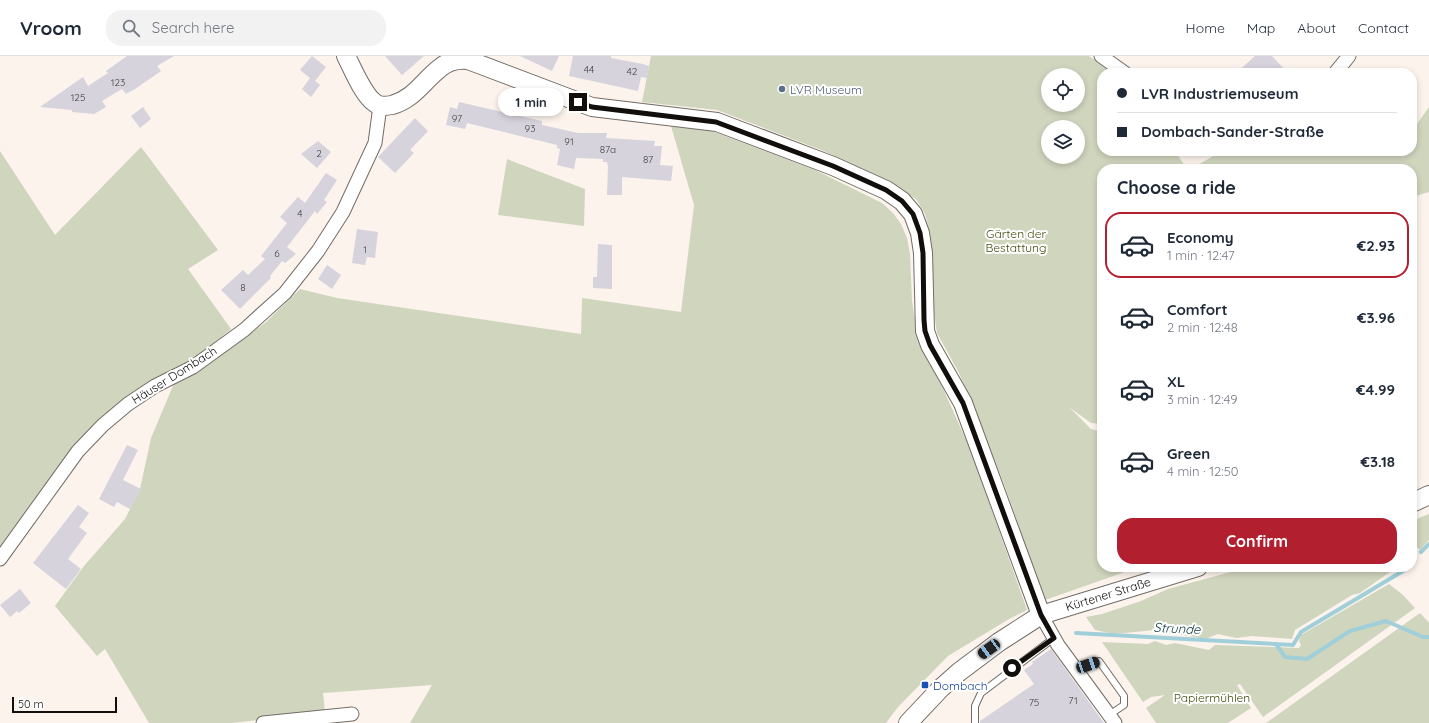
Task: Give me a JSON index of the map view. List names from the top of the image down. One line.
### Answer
{"streets":{"street":["Häuser Dombach","Kürtener Straße"]},"water":["Strunde"],"parks":["Gärten der Bestattung","Papiermühlen"],"places":{"other":["LVR Museum"],"transit":["Dombach"]},"house_numbers":["44","42","123","125","97","93","91","87a","2","87","4","1","6","8","71","75"],"scale_bar":"50 m","page":{"header":"Vroom","search":"Search here","nav":["Home","Map","About","Contact"],"banner":["LVR Industriemuseum","Dombach-Sander-Straße"],"bubble":"1 min","heading":"Choose a ride","list":[{"name":"Economy","note":"1 min · 12:47","value":"€2.93"},{"name":"Comfort","note":"2 min · 12:48","value":"€3.96"},{"name":"XL","note":"3 min · 12:49","value":"€4.99"},{"name":"Green","note":"4 min · 12:50","value":"€3.18"}],"buttons":"Confirm","scale":"50 m"}}
